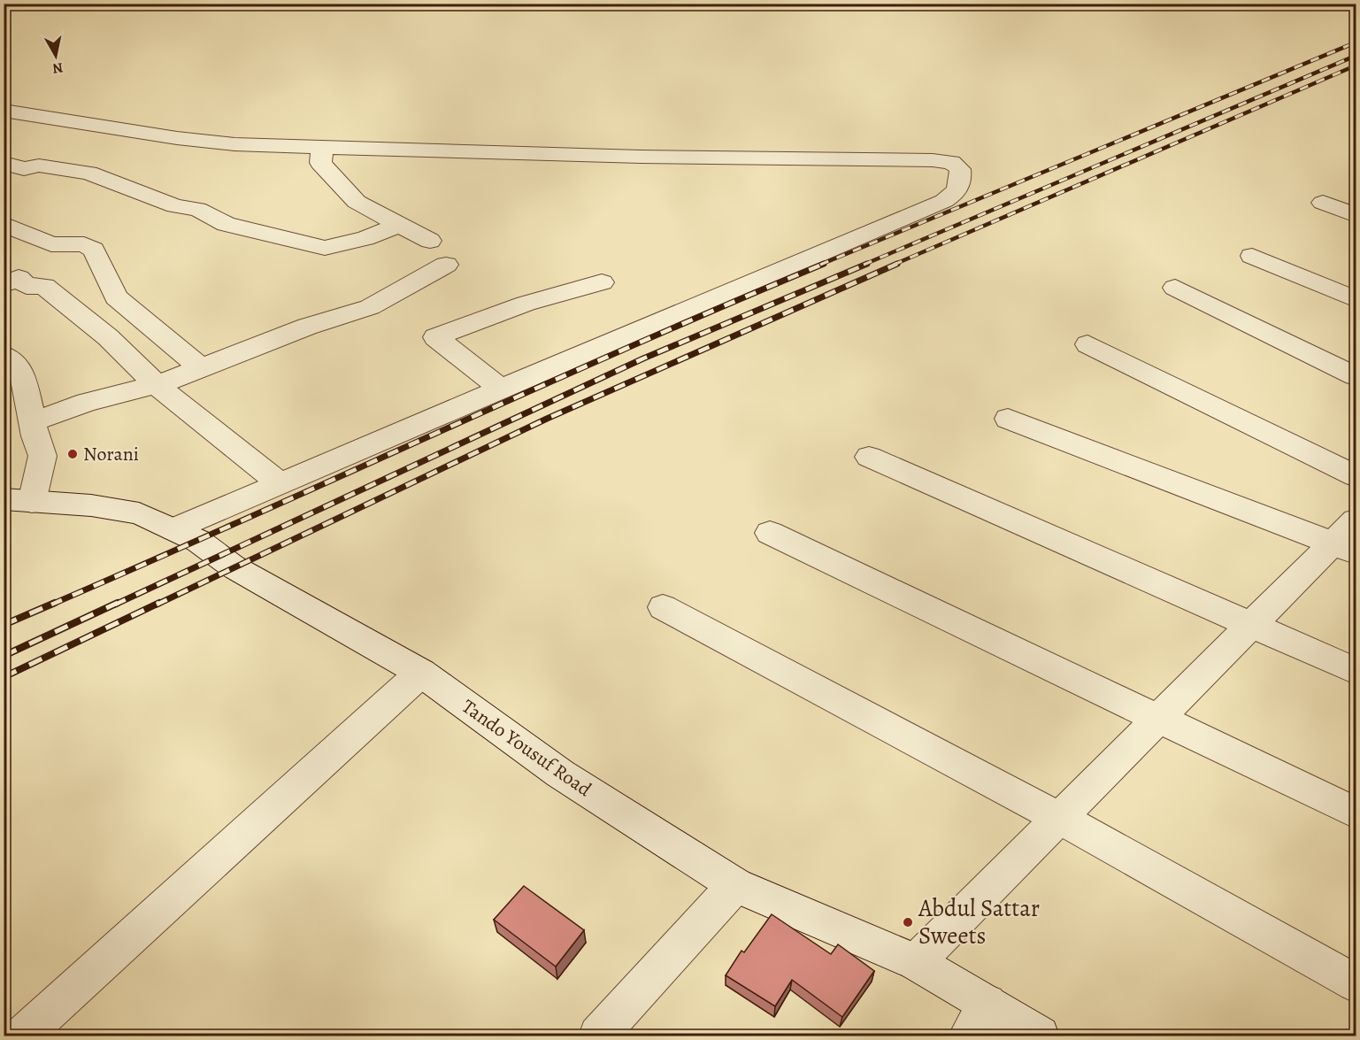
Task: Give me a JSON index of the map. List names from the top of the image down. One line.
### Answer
{"streets":{"street":["Tando Yousuf Road"]},"places":["Norani","Abdul Sattar Sweets"],"north":"bottom"}
